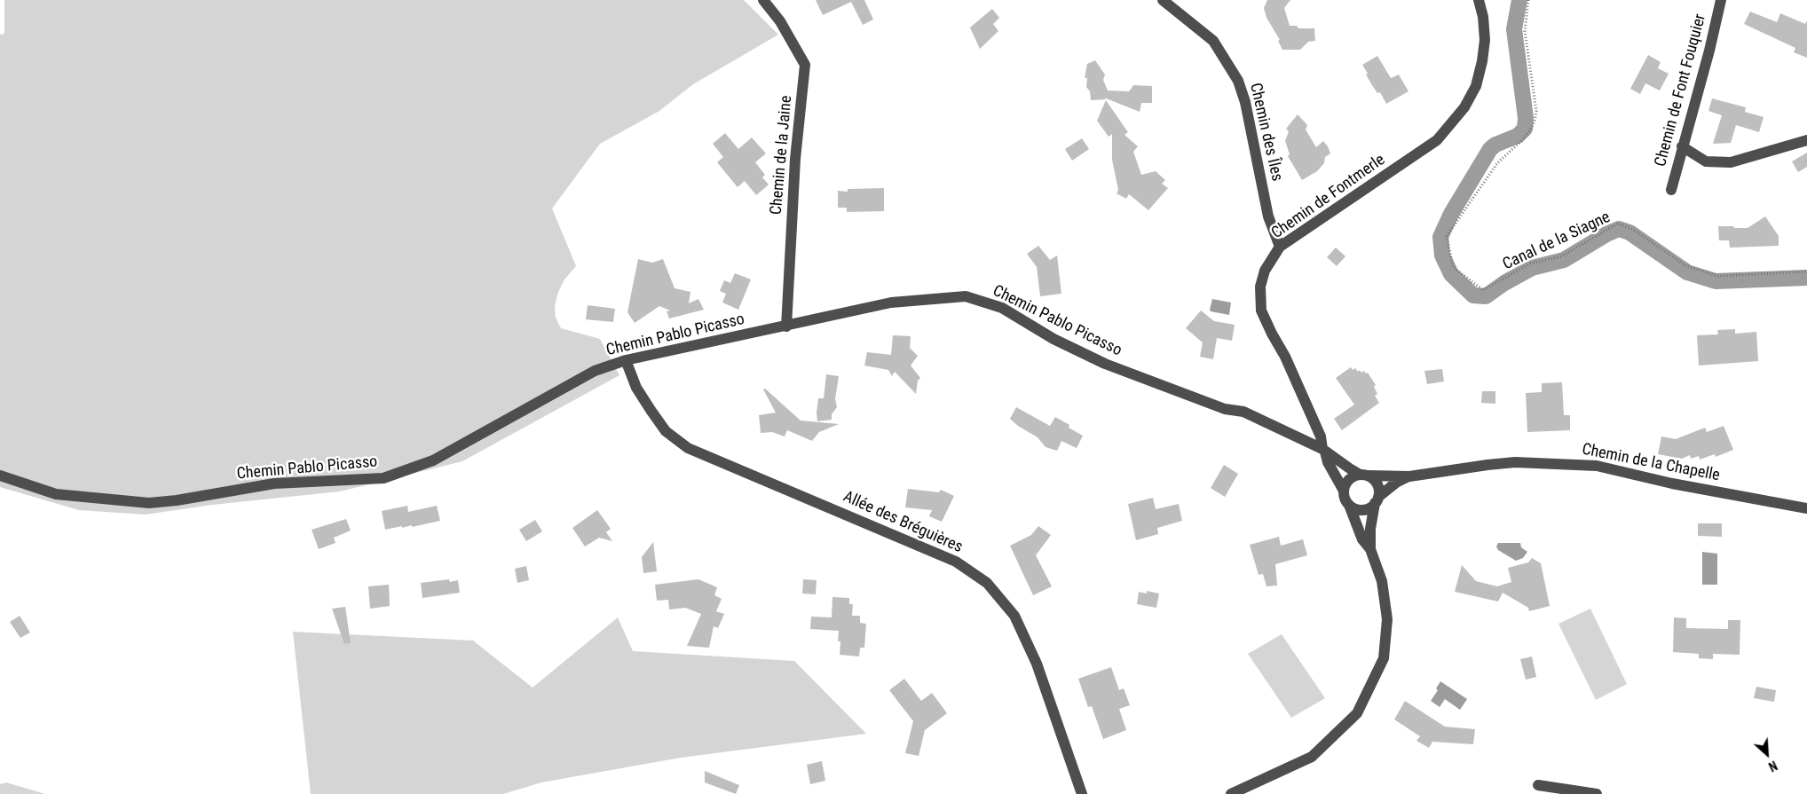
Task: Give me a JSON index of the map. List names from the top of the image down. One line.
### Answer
{"streets":{"street":["Chemin de Font Fouquier","Chemin des Îles","Chemin de la Jaine","Chemin de Fontmerle","Chemin Pablo Picasso","Chemin de la Chapelle","Allée des Bréguières"],"path":["Canal de la Siagne"]},"crossings":[["Chemin des Îles","Chemin de Fontmerle"],["Chemin de la Jaine","Chemin Pablo Picasso"],["Chemin de Fontmerle","Chemin Pablo Picasso"],["Chemin Pablo Picasso","Chemin de la Chapelle"],["Chemin Pablo Picasso","Allée des Bréguières"]],"north":"bottom right"}
